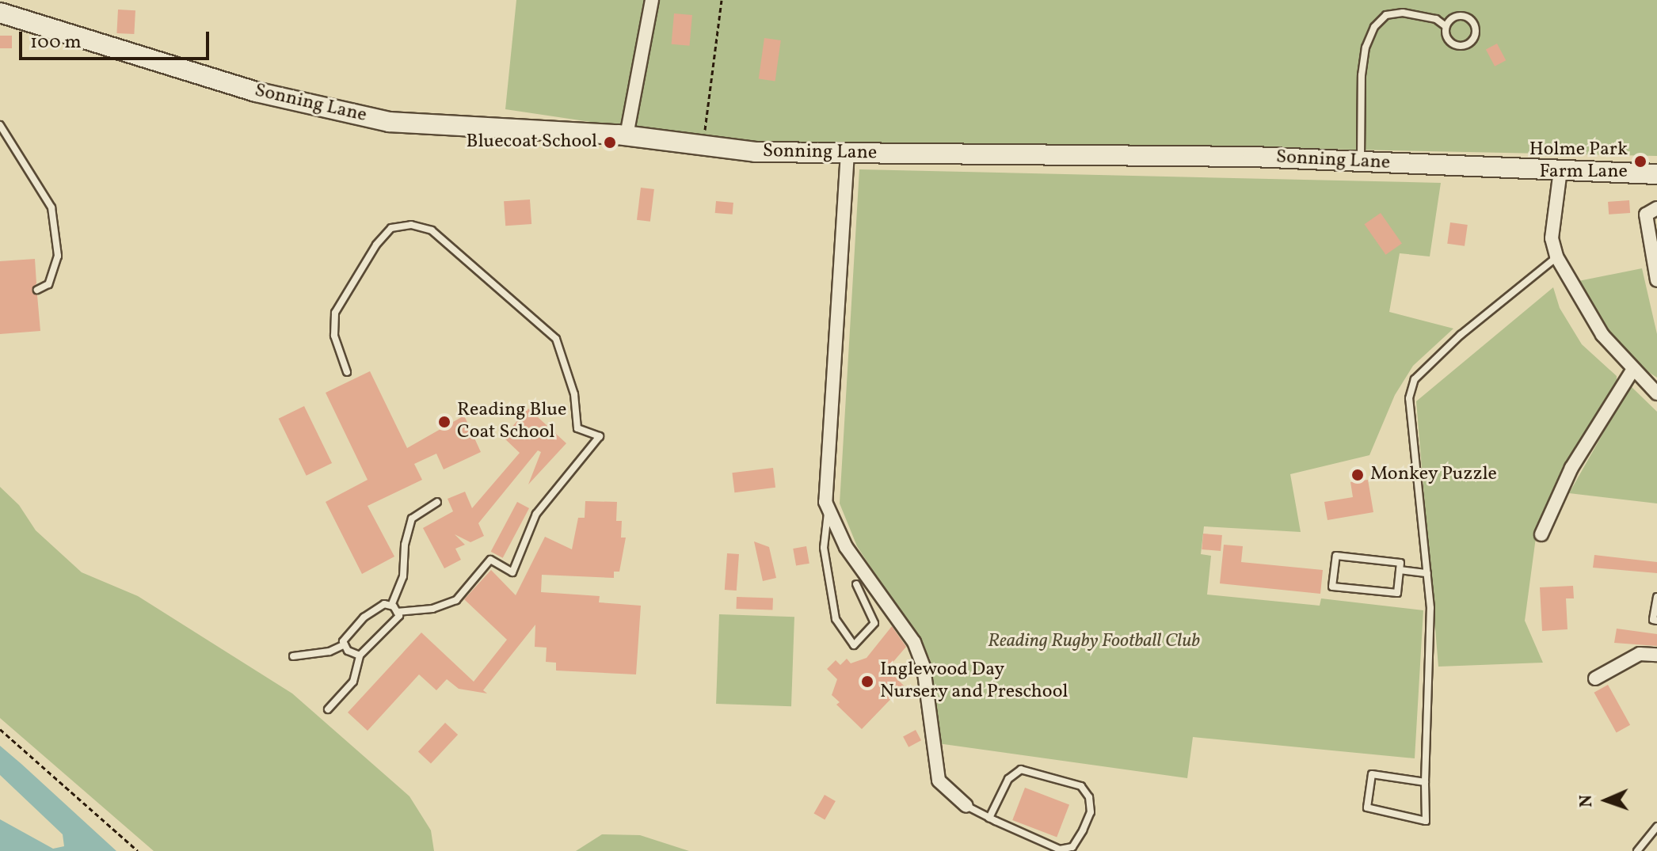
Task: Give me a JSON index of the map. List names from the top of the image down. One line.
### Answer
{"streets":{"main road":["Sonning Lane"]},"parks":["Reading Rugby Football Club"],"places":["Bluecoat School","Holme Park Farm Lane","Reading Blue Coat School","Monkey Puzzle","Inglewood Day Nursery and Preschool"],"scale_bar":"100 m","north":"left"}
